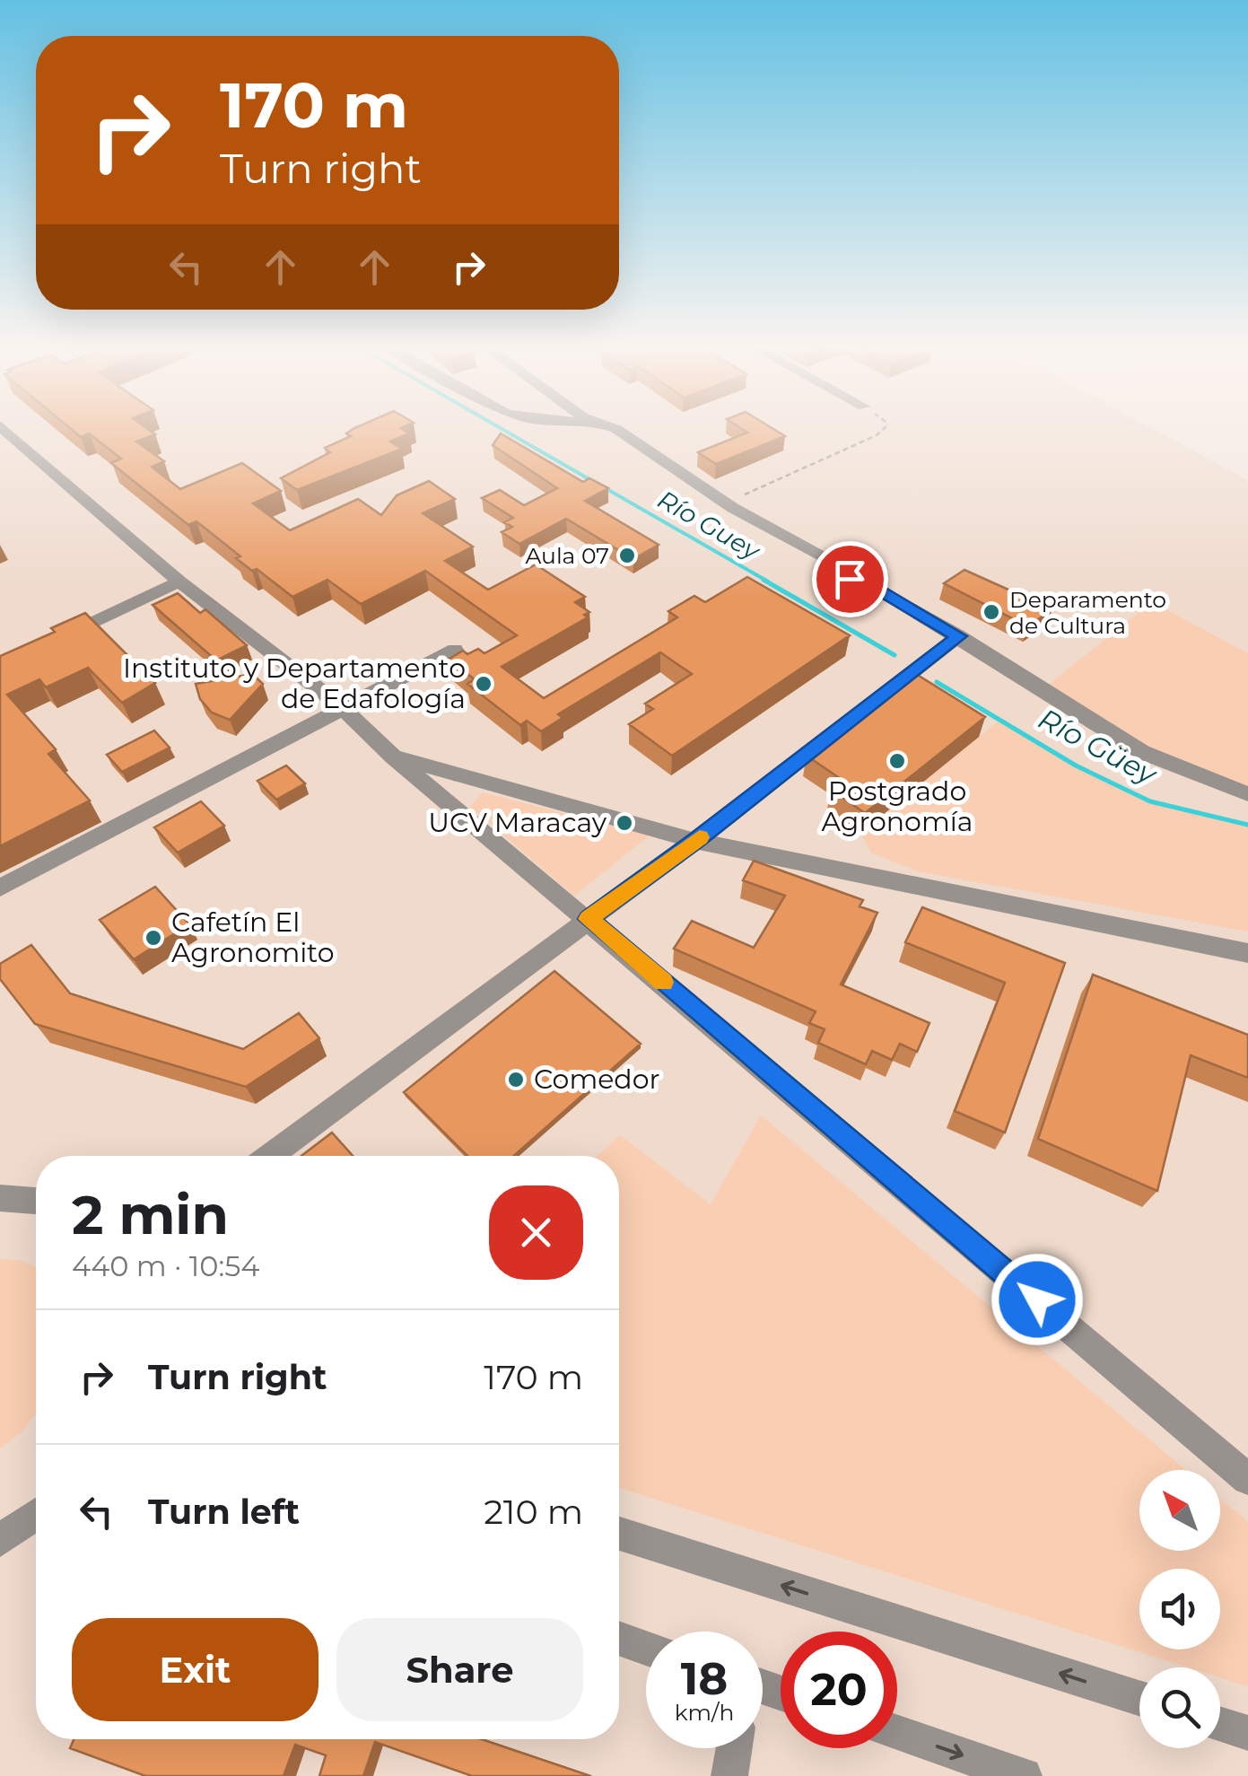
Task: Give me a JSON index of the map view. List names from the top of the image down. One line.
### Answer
{"water":["Río Guey","Río Güey"],"places":["Aula 07","Deparamento de Cultura","Instituto y Departamento de Edafología","Postgrado Agronomía","UCV Maracay","Cafetín El Agronomito","Comedor"],"north":"top left","page":{"turn":["170 m","Turn right"],"heading":["2 min","440 m · 10:54"],"list":[{"name":"Turn right","value":"170 m"},{"name":"Turn left","value":"210 m"}],"buttons":["Exit","Share"],"speed":"18 km/h","limit":"20"}}
